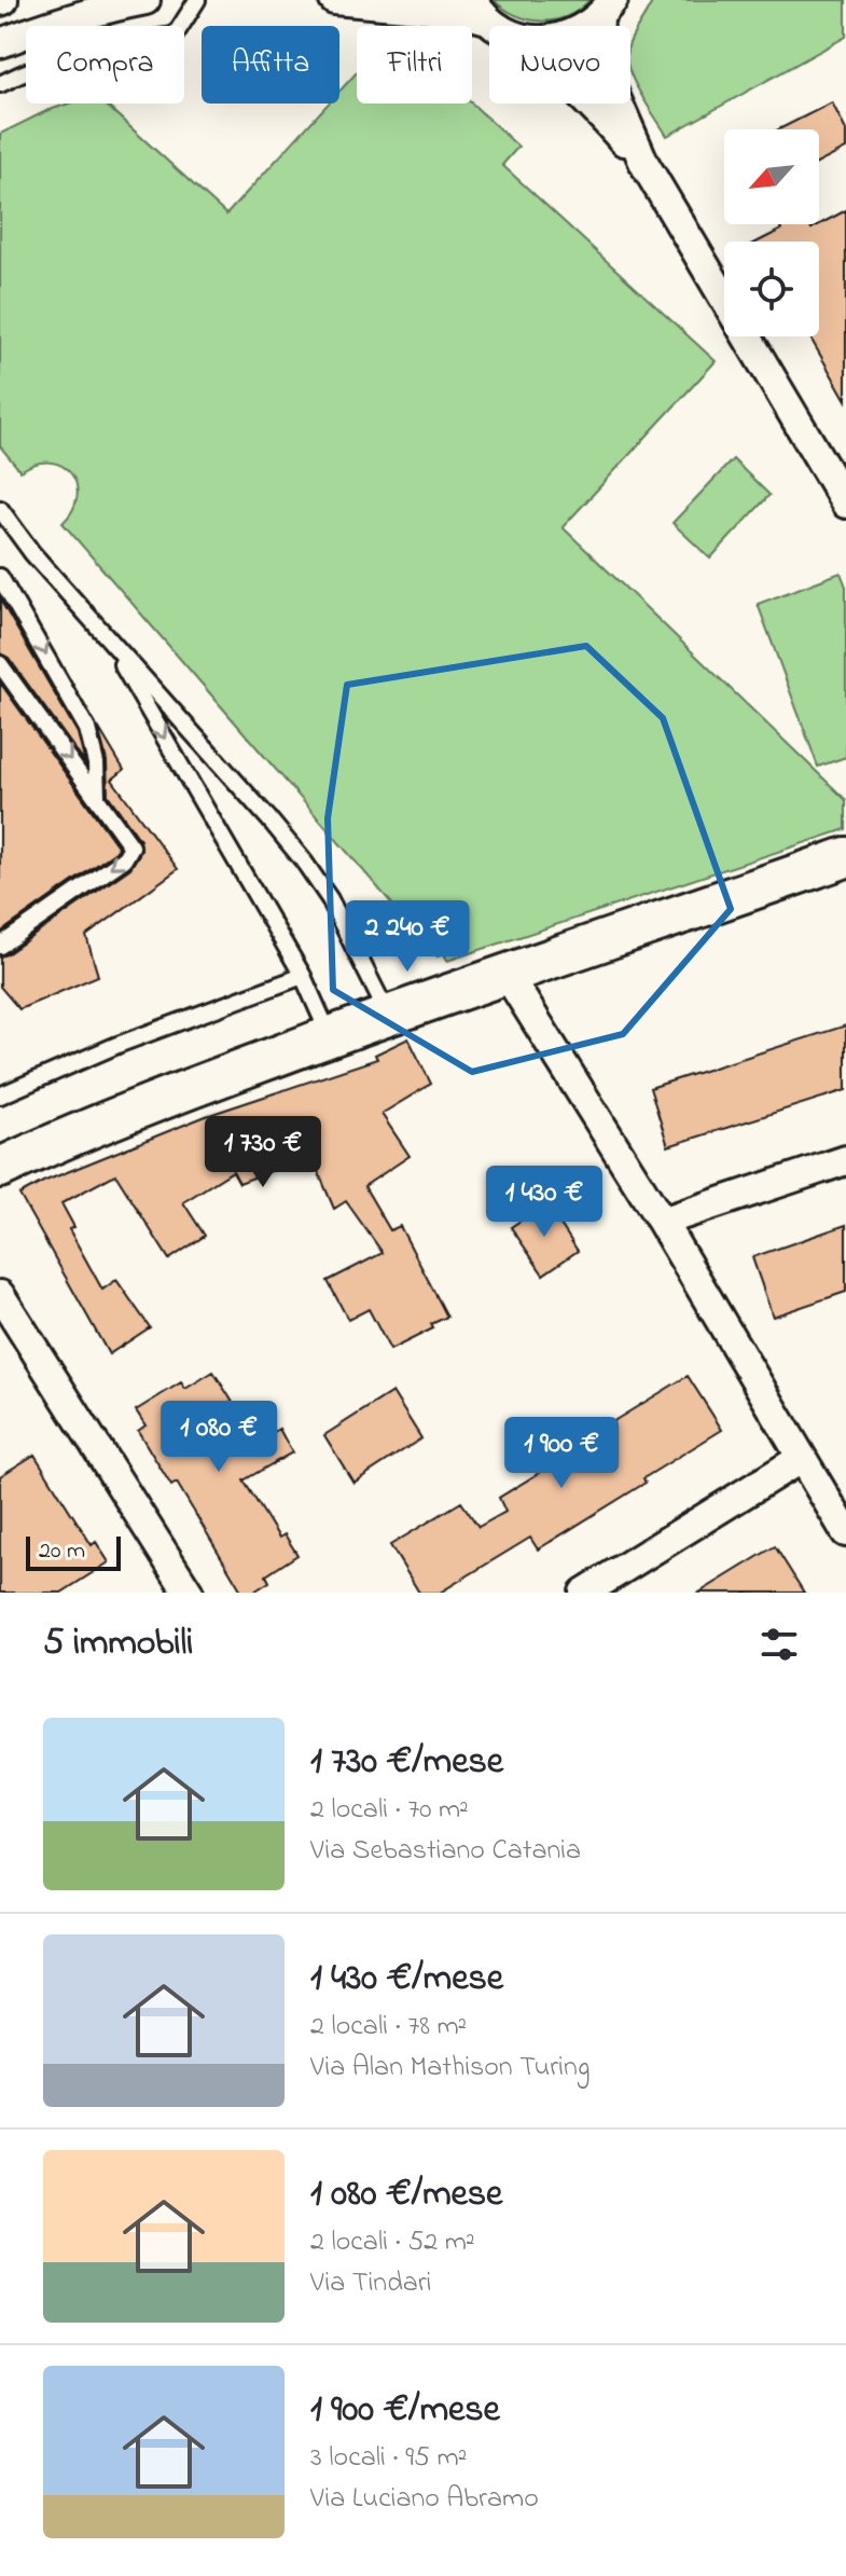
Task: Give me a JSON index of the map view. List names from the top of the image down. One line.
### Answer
{"scale_bar":"20 m","north":"bottom left","page":{"chip":["Compra","Affitta","Filtri","Nuovo"],"price":["2 240 €","1 730 €","1 430 €","1 080 €","1 900 €"],"scale":"20 m","heading":"5 immobili","list":[{"name":"1 730 €/mese","note":"2 locali · 70 m² · Via Sebastiano Catania"},{"name":"1 430 €/mese","note":"2 locali · 78 m² · Via Alan Mathison Turing"},{"name":"1 080 €/mese","note":"2 locali · 52 m² · Via Tindari"},{"name":"1 900 €/mese","note":"3 locali · 95 m² · Via Luciano Abramo"}]}}
